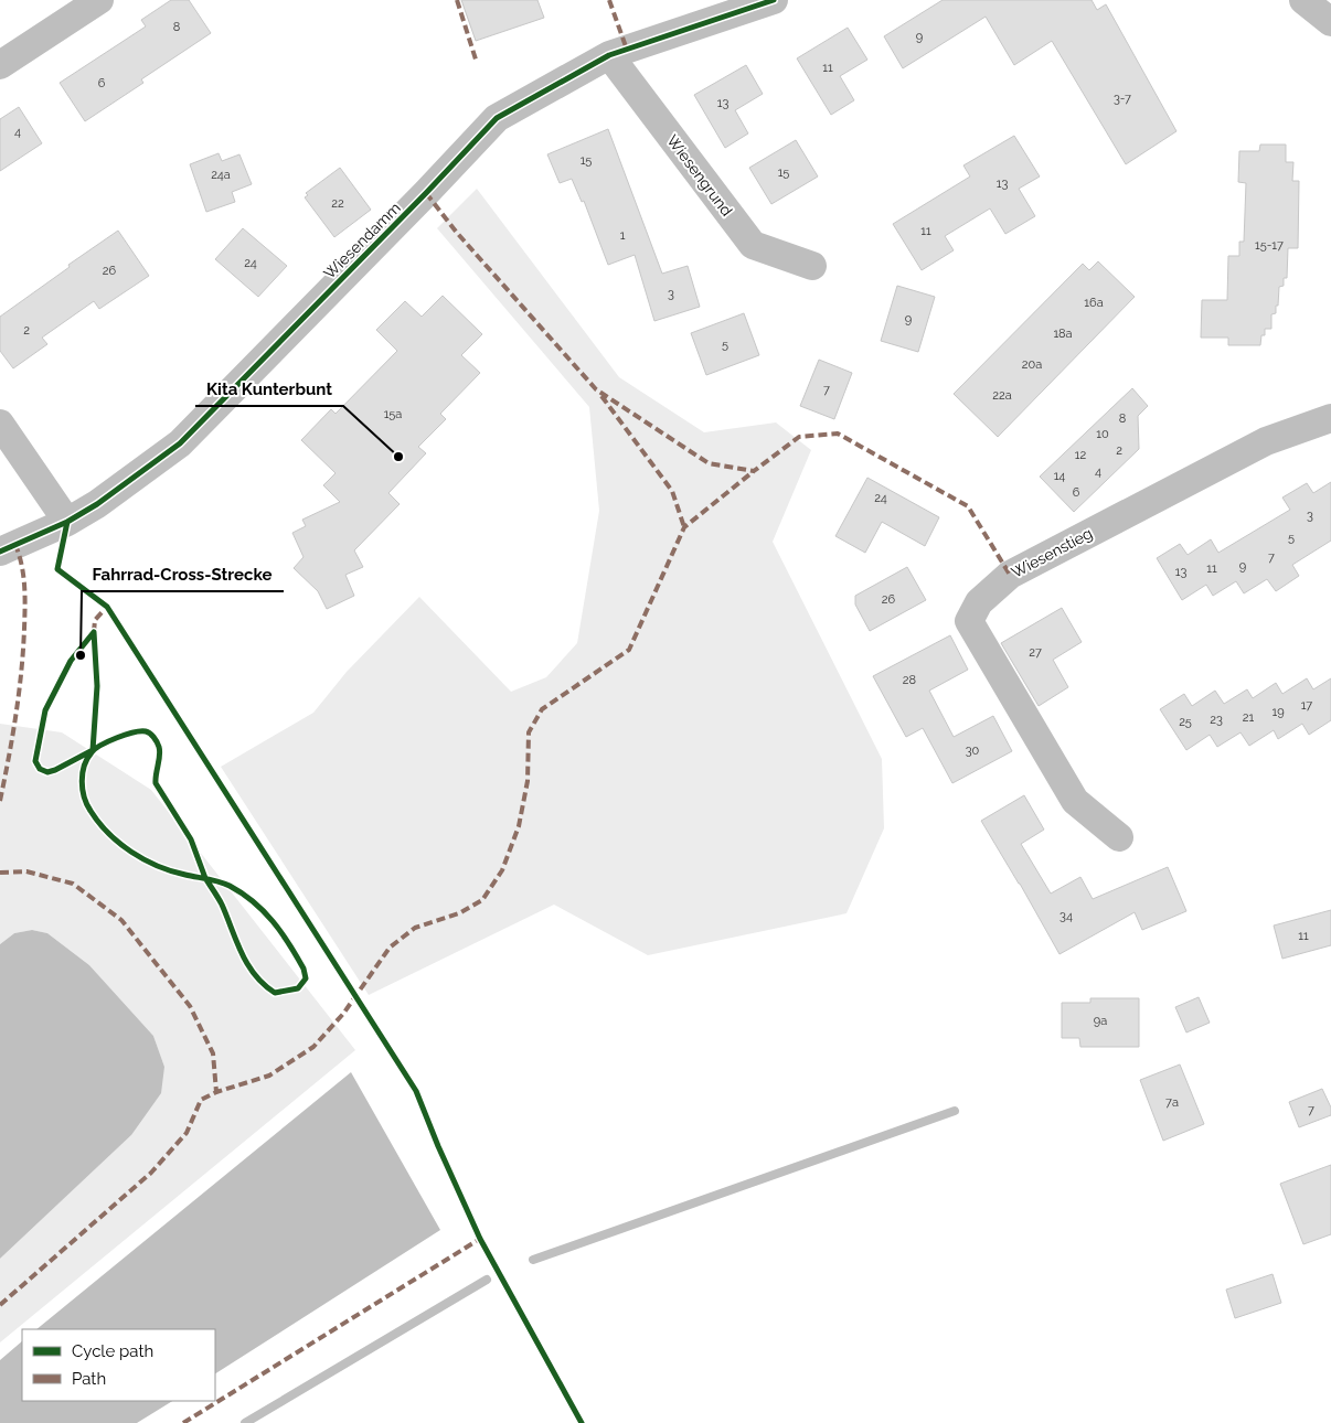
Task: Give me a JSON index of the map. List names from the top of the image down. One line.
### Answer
{"streets":{"street":["Wiesengrund","Wiesendamm","Wiesenstieg"]},"crossings":[["Wiesengrund","Wiesendamm"]],"places":["Kita Kunterbunt","Fahrrad-Cross-Strecke"],"house_numbers":["8","9","11","6","3-7","13","4","15","15","24a","13","22","11","1","15-17","24","26","3","16a","9","2","18a","5","20a","7","22a","15a","8","10","2","12","4","14","6","24","3","5","7","9","11","13","26","27","28","17","19","21","23","25","30","34","11","9a","7a","7"],"legend":["Cycle path","Path"]}
